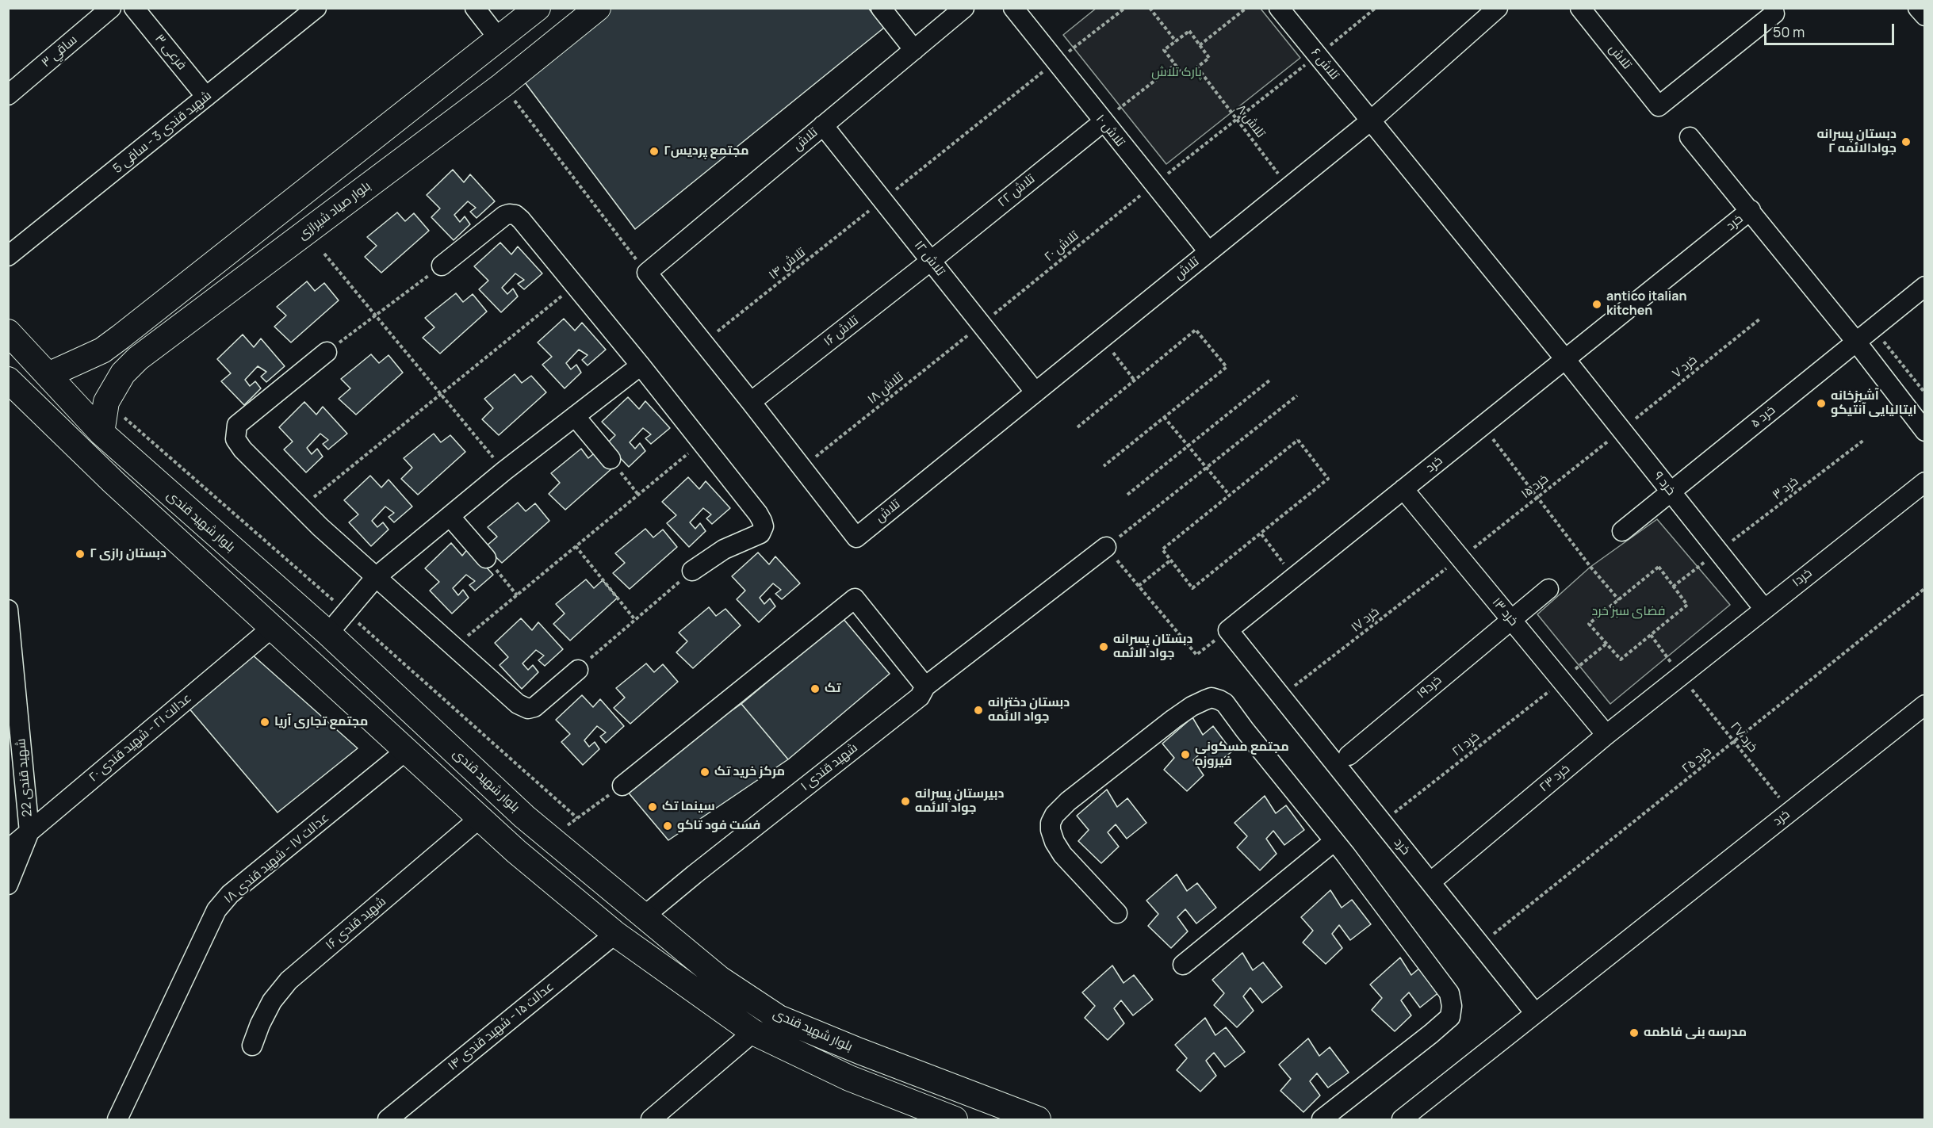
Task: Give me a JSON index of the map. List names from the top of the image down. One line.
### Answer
{"streets":{"main road":["بلوار صیاد شیرازی","بلوار شهید قندی"],"street":["ساقي ۳","فرعی ۳","تلاش","تلاش ۶","تلاش ۱۰","شهید قندی 3 - ساقی 5","تلاش ۲۲","خرد","تلاش ۱۲","تلاش ۱۶","خرد ۵","خرد ۹","خرد۱","خرد ۱۳","خرد۱۹","عدالت ۲۱ - شهید قندی ۲۰","شهيد قندی ۱","شهید قندی 22","خرد ۲۳","عدالت ۱۷ - شهید قندی ۱۸","شهید قندی ۱۶","عدالت ۱۵ - شهید قندی ۱۴"],"path":["تلاش ۸","تلاش ۲۰","تلاش ۱۴","خرد ۷","تلاش ۱۸","خرد ۱۵","خرد ۳","خرد ۱۷","خرد ۲۷","خرد ۲۱","خرد ۲۵"]},"crossings":[["فرعی ۳","شهید قندی 3 - ساقی 5"],["تلاش","تلاش ۶"],["تلاش","تلاش ۸"],["تلاش","تلاش ۱۰"],["تلاش","تلاش ۱۲"],["تلاش","تلاش ۱۴"],["تلاش","تلاش ۱۶"],["تلاش","تلاش ۱۸"],["تلاش ۶","تلاش ۲۰"],["تلاش ۸","تلاش ۲۰"],["تلاش ۱۰","تلاش ۲۲"],["تلاش ۱۰","تلاش ۲۰"],["تلاش ۱۰","تلاش ۱۴"],["تلاش ۲۲","تلاش ۱۲"],["تلاش ۲۲","تلاش ۱۶"],["بلوار صیاد شیرازی","بلوار شهید قندی"],["خرد","خرد ۵"],["خرد","خرد ۹"],["خرد","خرد ۱۳"],["خرد","خرد ۱۷"],["خرد","خرد ۲۷"],["خرد","خرد ۲۱"],["خرد","خرد ۲۵"],["خرد","خرد ۲۳"],["تلاش ۲۰","تلاش ۱۲"],["تلاش ۲۰","تلاش ۱۸"],["تلاش ۱۲","تلاش ۱۴"],["تلاش ۱۲","تلاش ۱۶"],["تلاش ۱۲","تلاش ۱۸"],["خرد ۷","خرد ۹"],["خرد ۷","خرد ۱۵"],["خرد ۵","خرد ۹"],["خرد ۹","خرد ۱۵"],["خرد ۹","خرد ۳"],["خرد ۹","خرد۱"],["خرد ۱۵","خرد ۱۳"],["خرد ۱۵","خرد ۱۷"],["بلوار شهید قندی","عدالت ۲۱ - شهید قندی ۲۰"],["بلوار شهید قندی","شهيد قندی ۱"],["بلوار شهید قندی","عدالت ۱۷ - شهید قندی ۱۸"],["بلوار شهید قندی","شهید قندی ۱۶"],["بلوار شهید قندی","عدالت ۱۵ - شهید قندی ۱۴"],["خرد۱","خرد ۲۷"],["خرد۱","خرد ۲۳"],["خرد ۱۳","خرد ۱۷"],["خرد ۱۳","خرد۱۹"],["خرد ۱۳","خرد ۲۱"],["خرد ۱۳","خرد ۲۳"],["خرد ۲۷","خرد ۲۵"],["خرد ۲۷","خرد ۲۳"],["عدالت ۲۱ - شهید قندی ۲۰","شهید قندی 22"]],"parks":["پارک تلاش","فضای سبز خرد"],"places":["دبستان پسرانه جوادالائمه ۲","مجتمع پردیس۲","antico italian kitchen","آشپزخانه ایتالیایی آنتیکو","دبستان رازی ۲","دبستان پسرانه جواد الائمه","تک","دبستان دخترانه جواد الائمه","مجتمع تجاری آریا","مجتمع مسکونی فیروزه","مرکز خرید تک","دبیرستان پسرانه جواد الائمه","سینما تک","فست فود تاکو","مدرسه بنی فاطمه"],"scale_bar":"50 m"}
